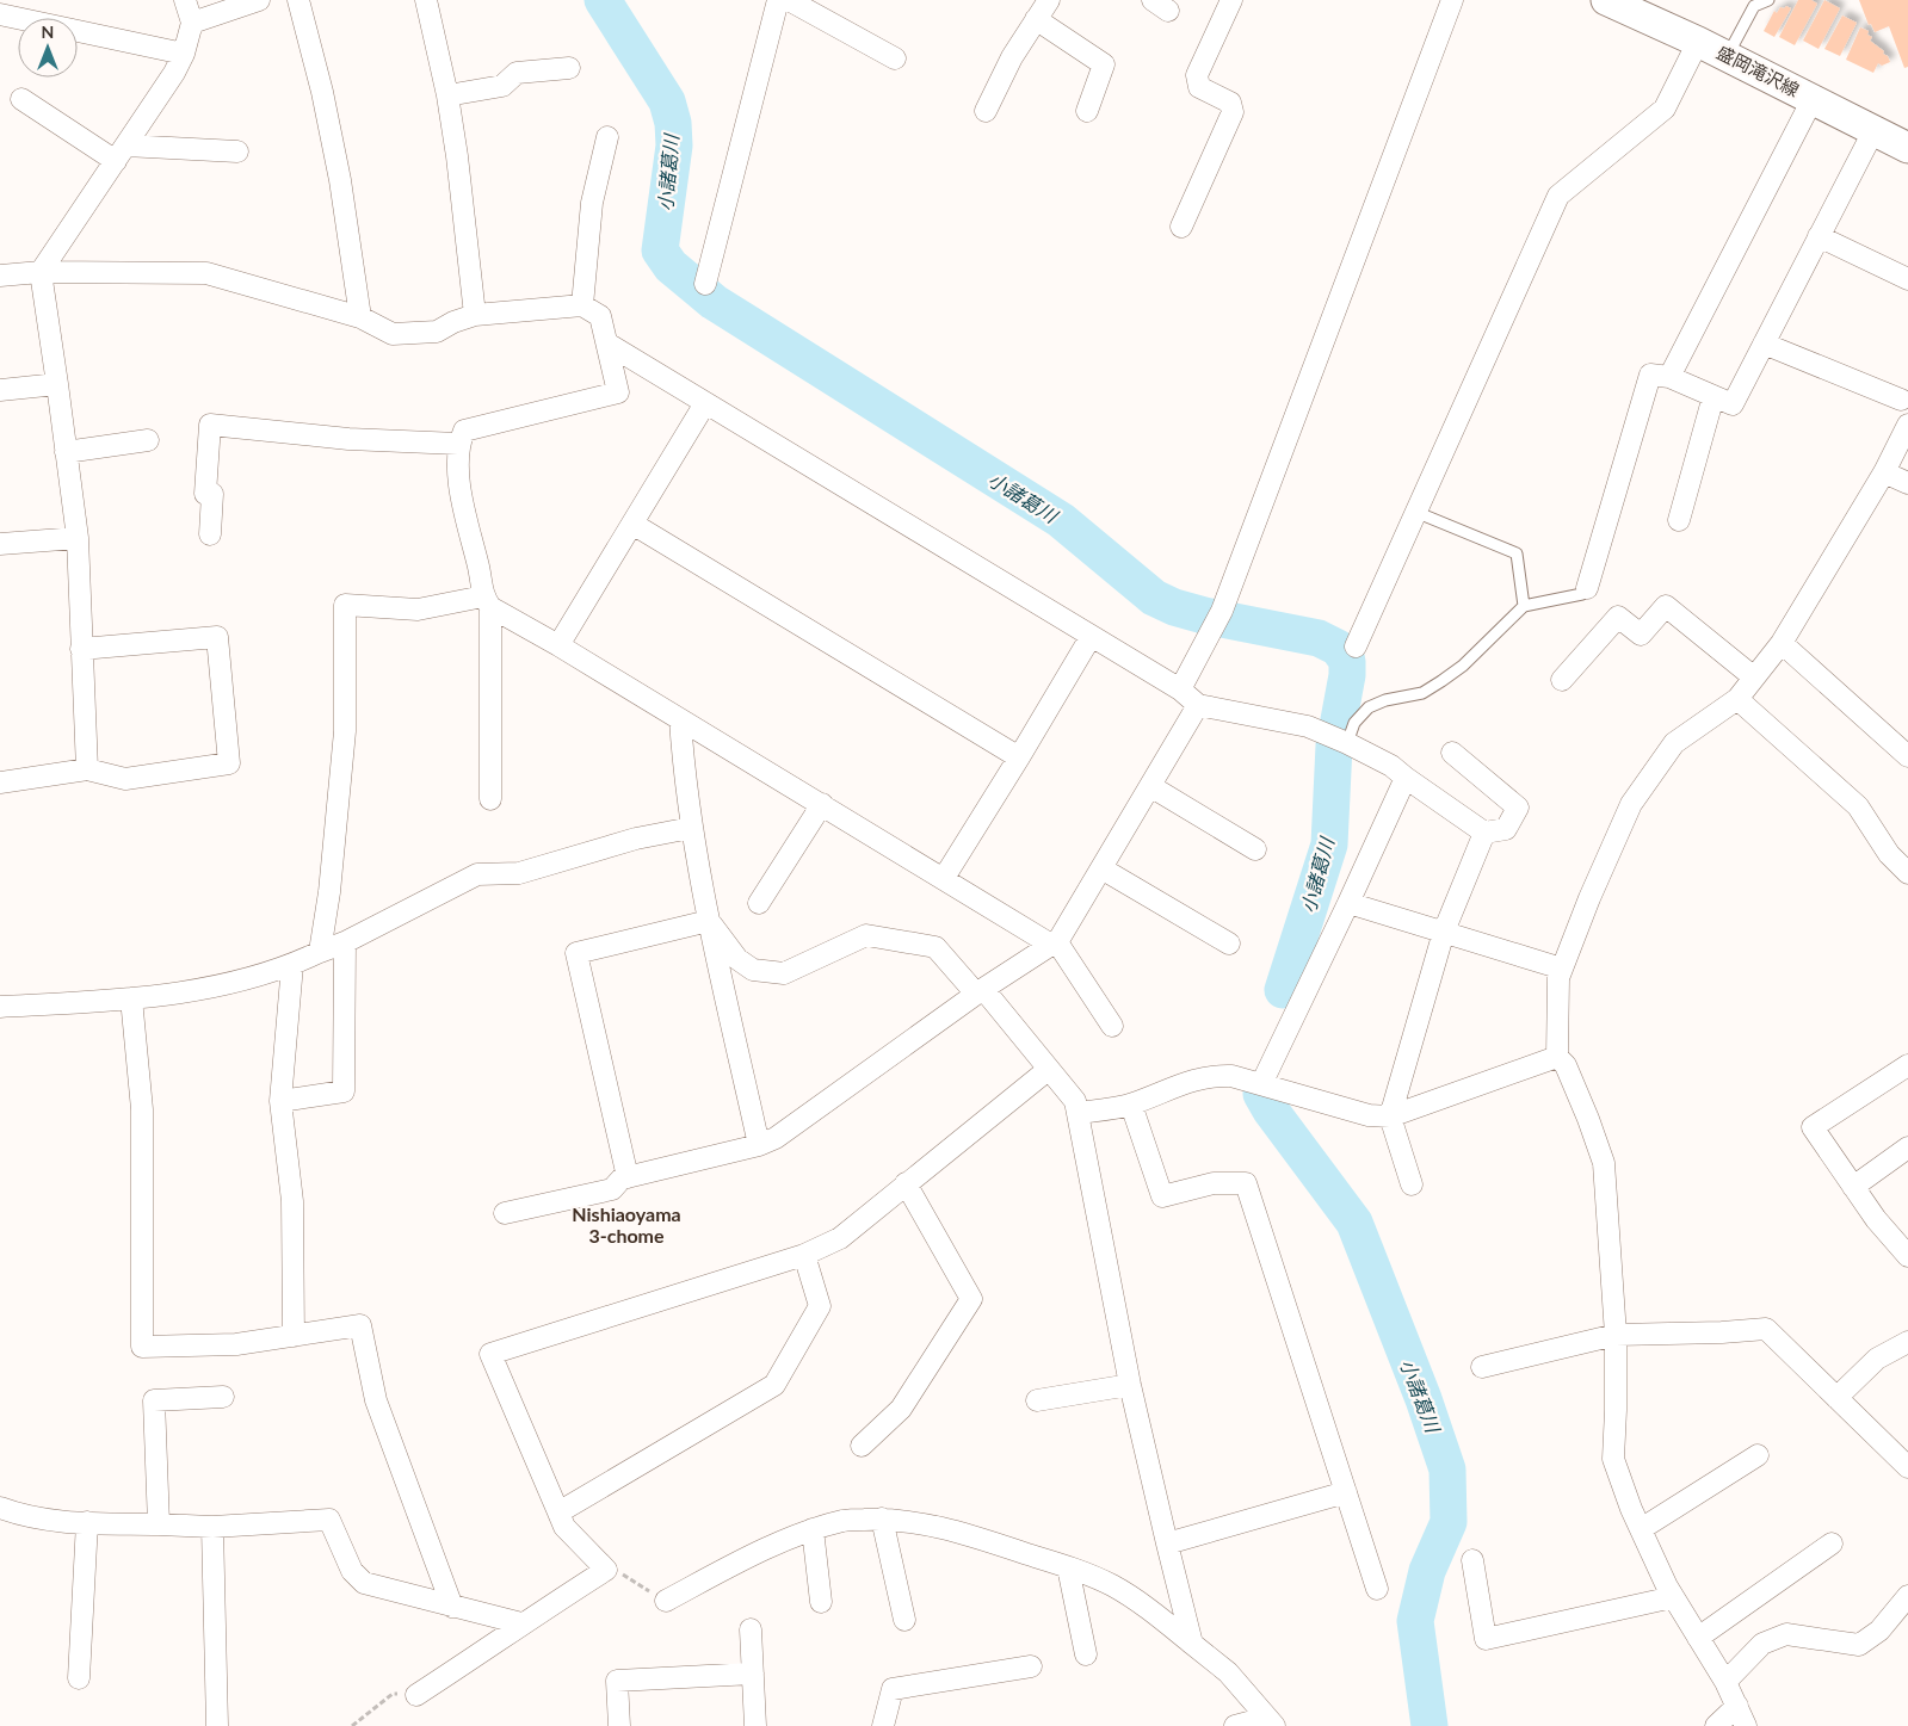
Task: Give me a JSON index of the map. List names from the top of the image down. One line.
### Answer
{"streets":{"main road":["盛岡滝沢線"]},"districts":["Nishiaoyama 3-chome"],"water":["小諸葛川"],"north":"top"}
